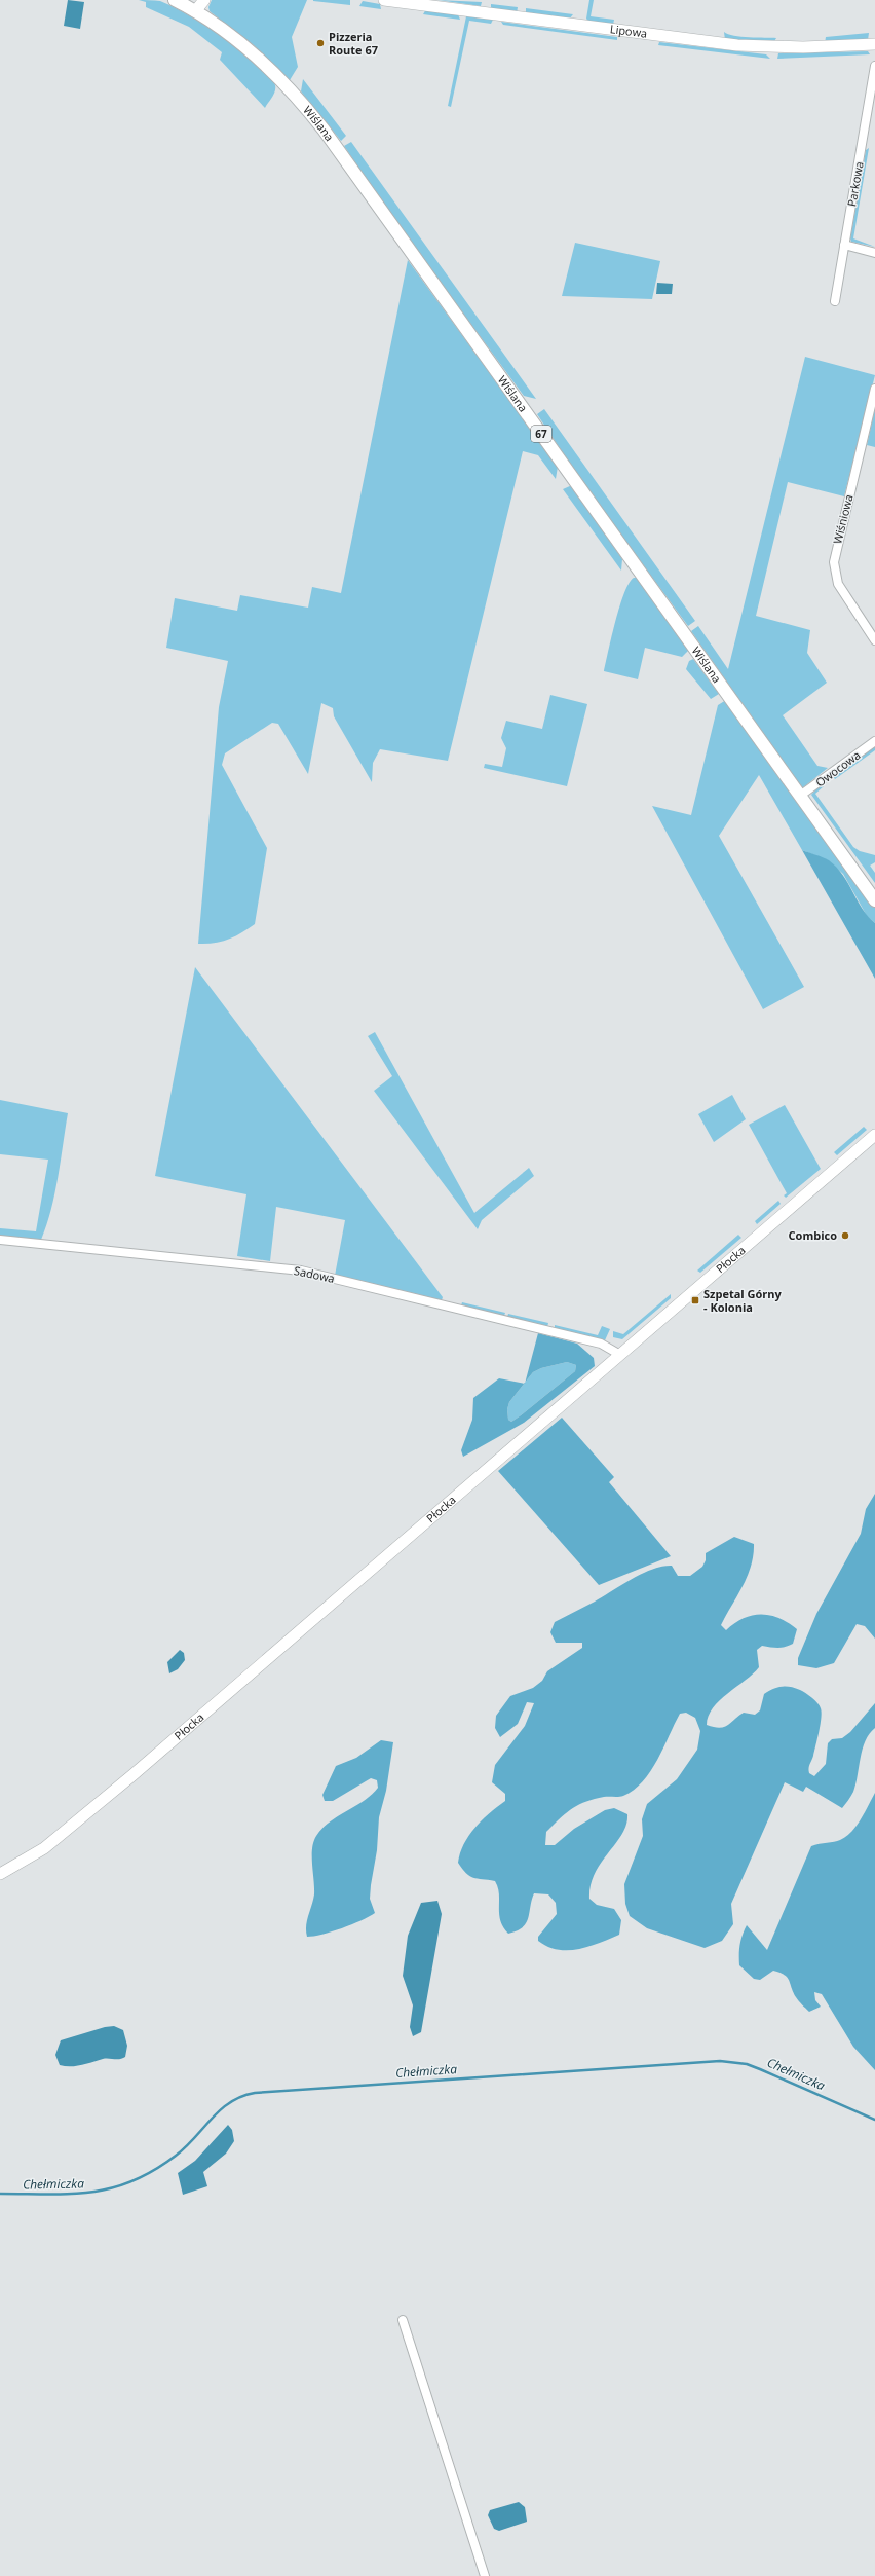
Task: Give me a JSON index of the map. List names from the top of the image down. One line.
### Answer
{"streets":{"main road":["Lipowa","Wiślana","67","Płocka"],"street":["Parkowa","Wiśniowa","Owocowa","Sadowa"]},"crossings":[["Wiślana","Owocowa"],["Płocka","Sadowa"]],"water":["Chełmiczka"],"places":{"other":["Pizzeria Route 67","Combico"],"transit":["Szpetal Górny - Kolonia"]}}
